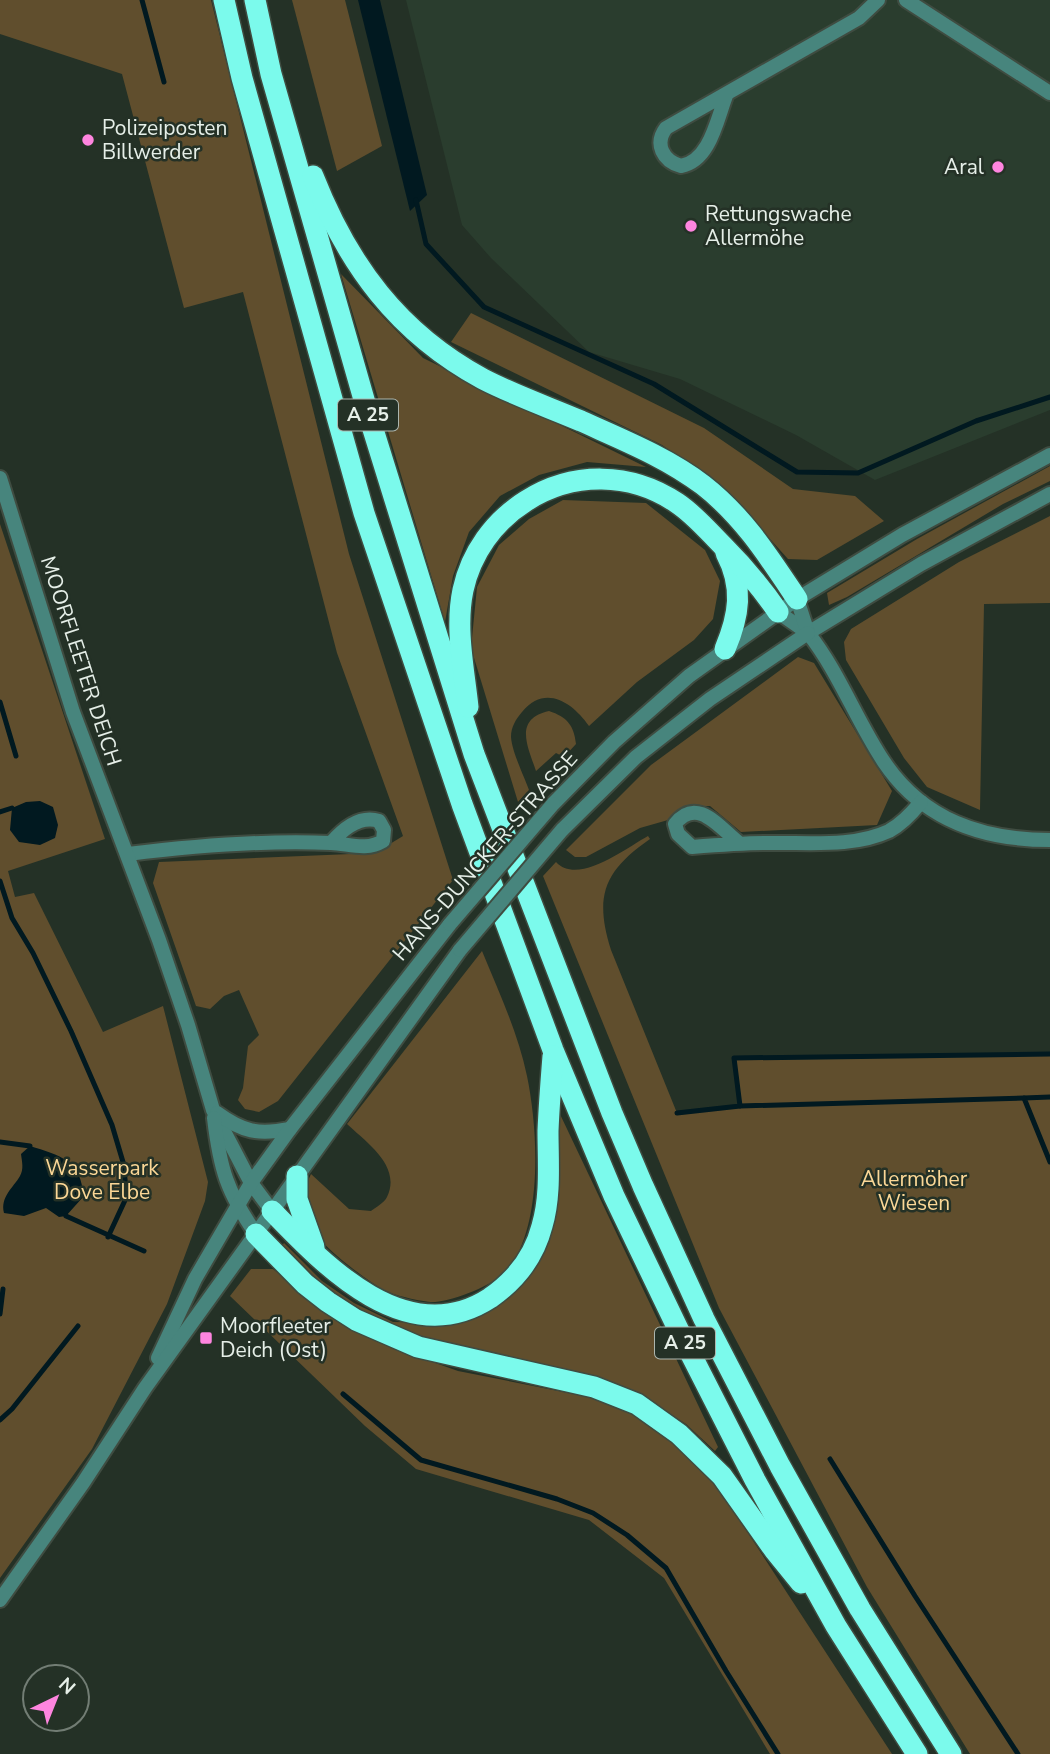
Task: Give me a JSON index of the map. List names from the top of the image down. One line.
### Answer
{"streets":{"highway":["A 25"],"street":["MOORFLEETER DEICH","HANS-DUNCKER-STRASSE"]},"crossings":[["MOORFLEETER DEICH","HANS-DUNCKER-STRASSE"]],"parks":["Wasserpark Dove Elbe","Allermöher Wiesen"],"places":{"other":["Polizeiposten Billwerder","Aral","Rettungswache Allermöhe"],"transit":["Moorfleeter Deich (Ost)"]},"north":"top right"}
